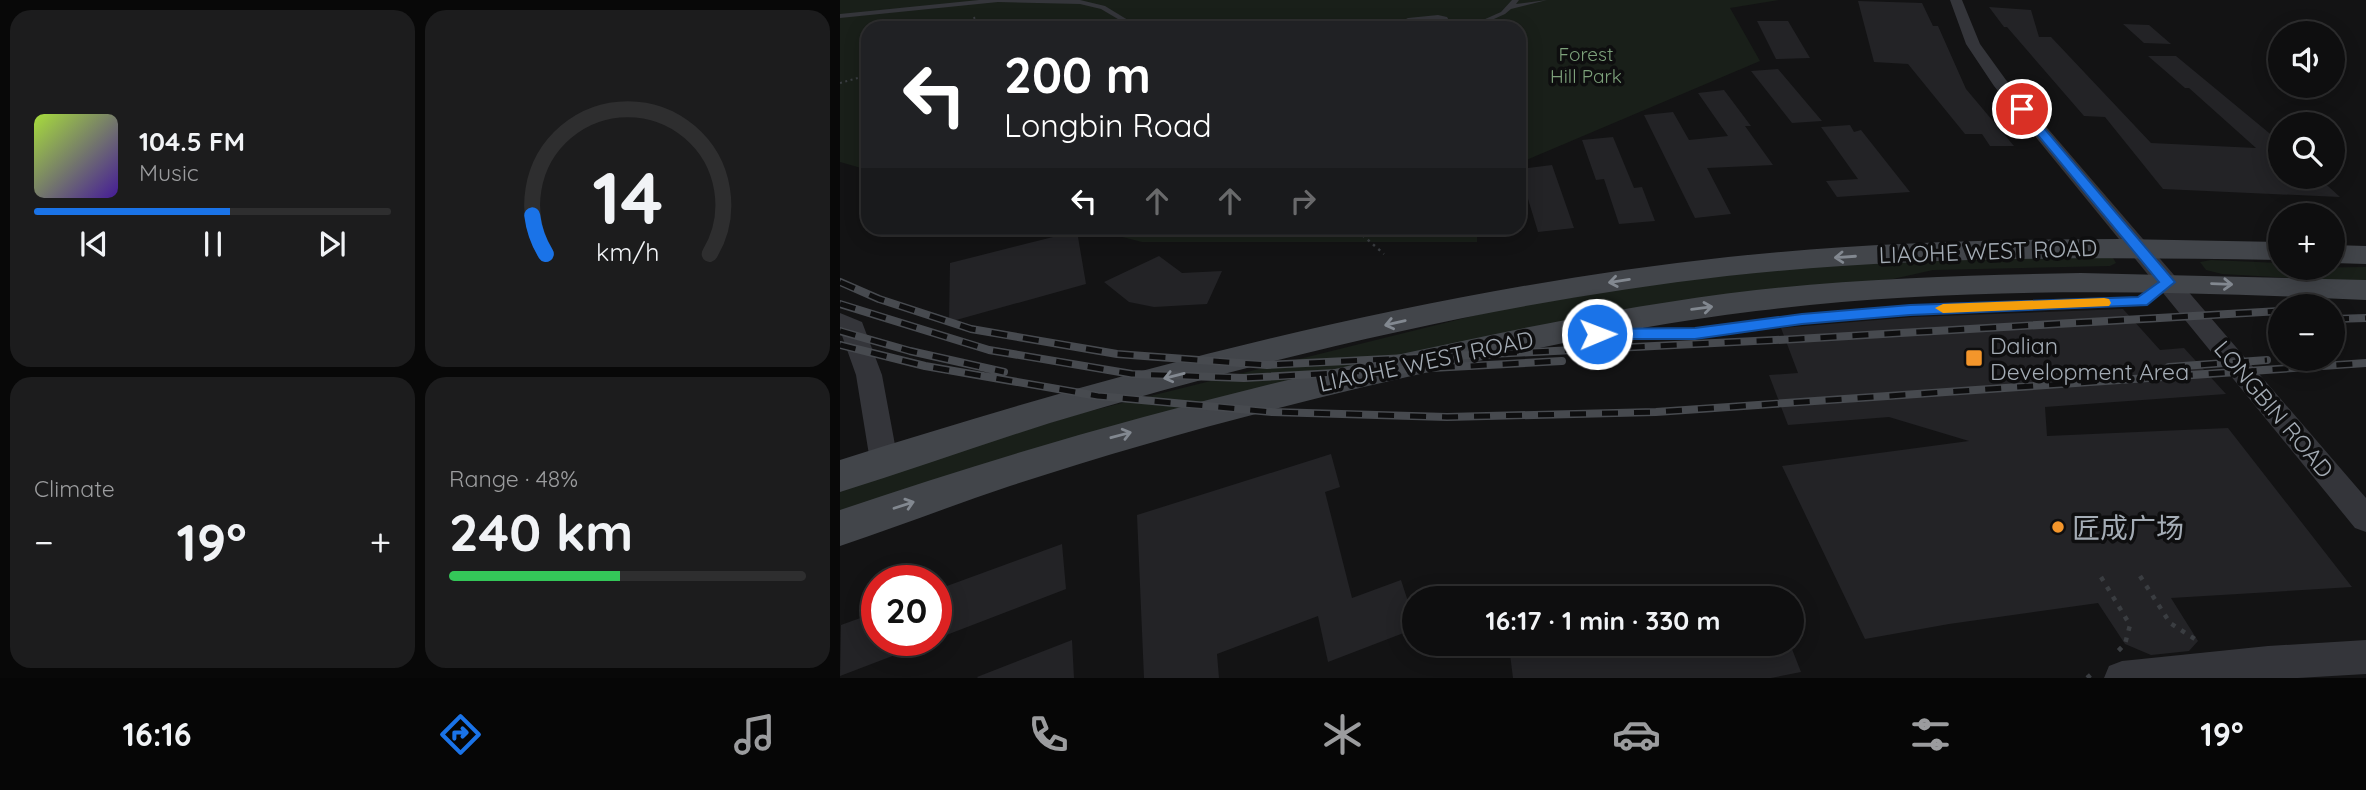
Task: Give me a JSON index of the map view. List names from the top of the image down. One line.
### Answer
{"streets":{"main road":["LIAOHE WEST ROAD"],"street":["LONGBIN ROAD"]},"crossings":[["LIAOHE WEST ROAD","LONGBIN ROAD"]],"parks":["Forest Hill Park"],"places":{"transit":["Dalian Development Area"],"other":["匠成广场"]},"page":{"map_buttons":["+","−"],"turn":["200 m","Longbin Road"],"song":["104.5 FM","Music"],"tile":["Climate",["Range · 48%","240 km"]],"heat":["−","19°","+"],"limit":"20","trip":"16:17 · 1 min · 330 m","tabs":["16:16","19°"],"gauge":["14","km/h"]}}
